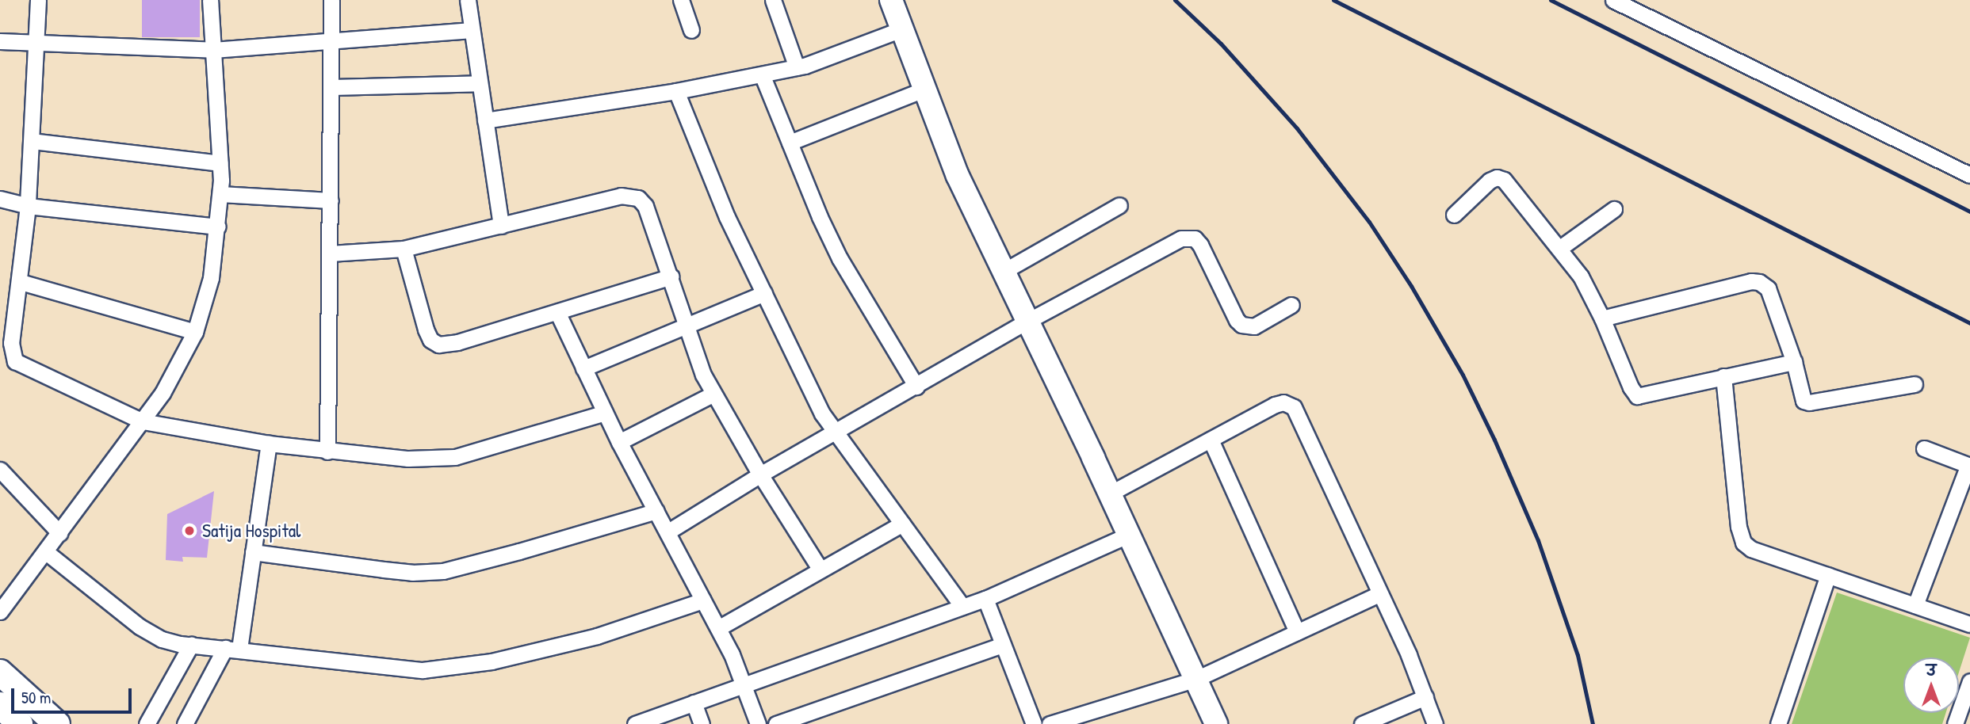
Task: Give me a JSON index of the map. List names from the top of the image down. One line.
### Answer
{"places":["Satija Hospital"],"scale_bar":"50 m","north":"top"}
